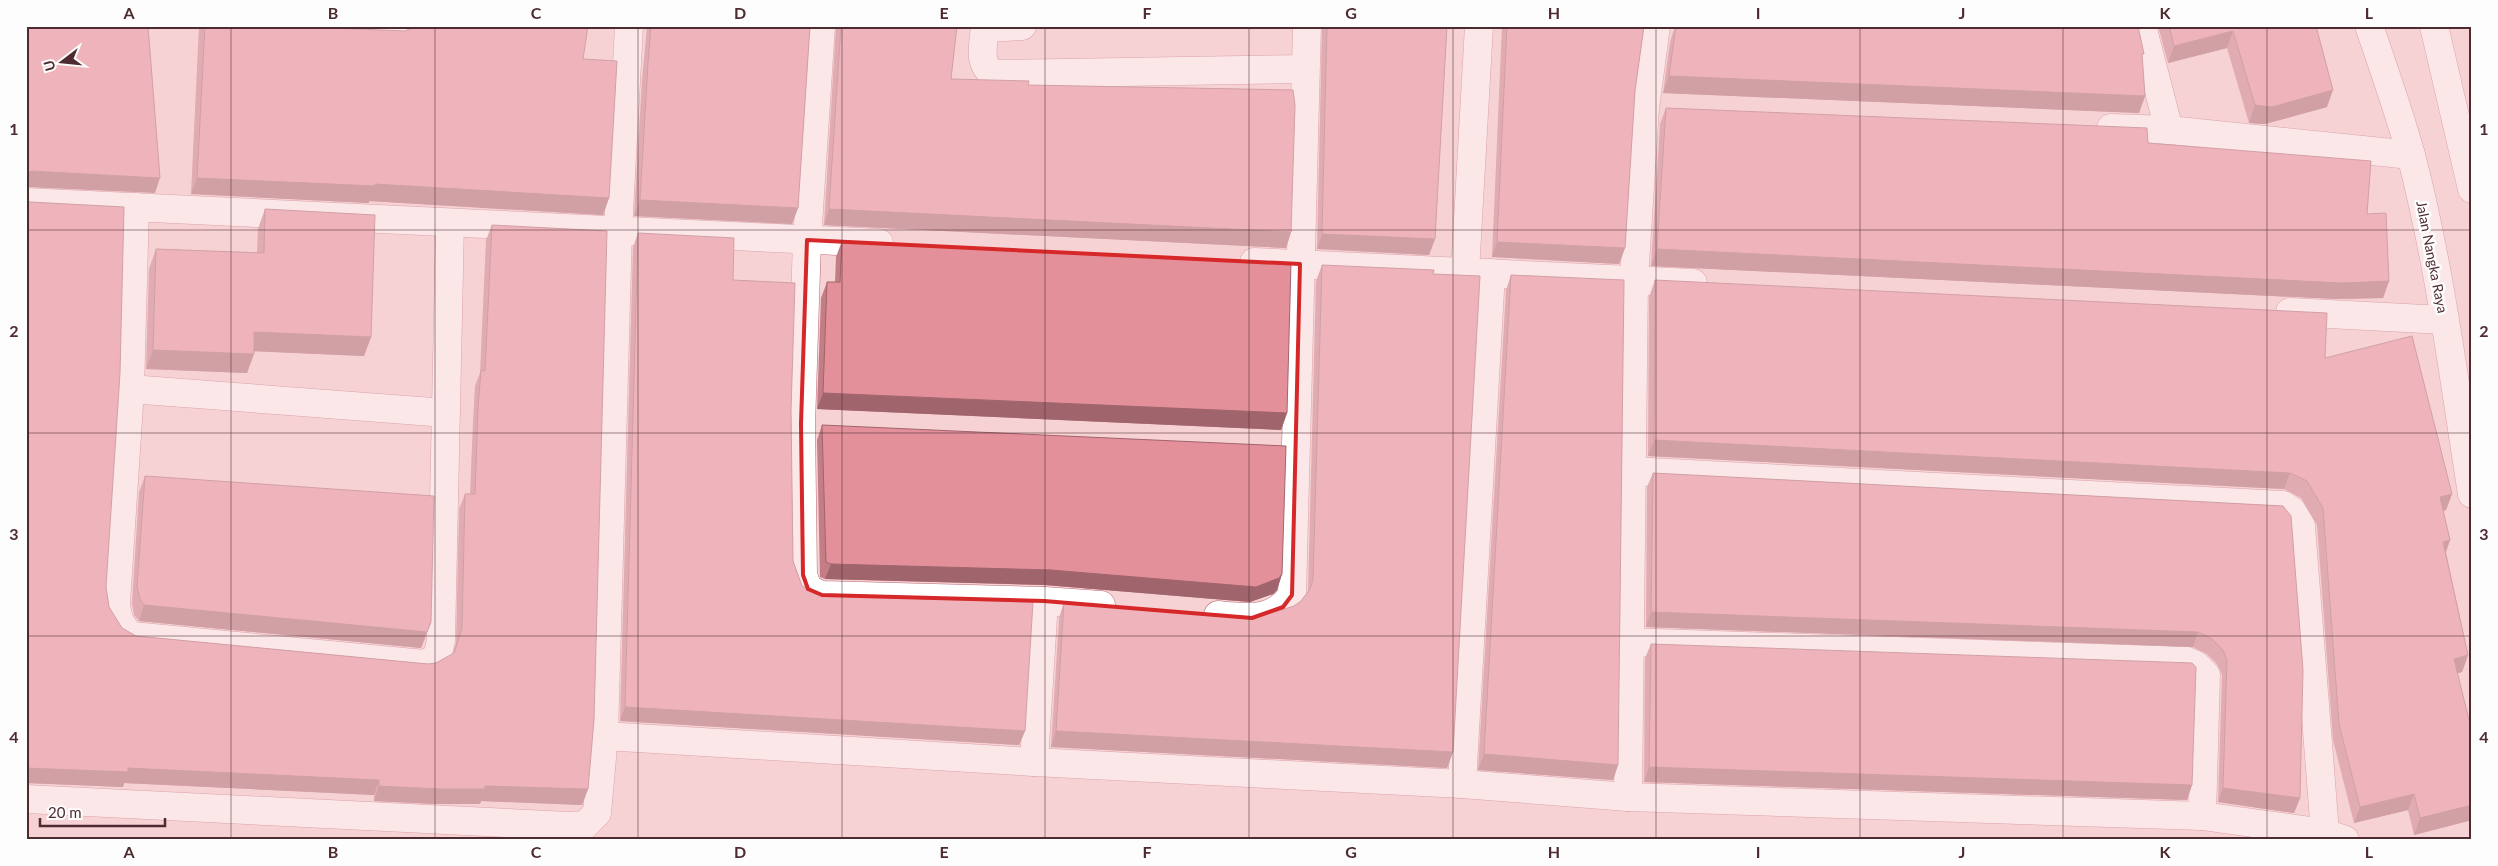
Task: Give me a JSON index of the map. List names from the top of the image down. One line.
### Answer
{"streets":{"street":["Jalan Nangka Raya"]},"scale_bar":"20 m","north":"left","grid":{"columns":["A","B","C","D","E","F","G","H","I","J","K","L"],"rows":["1","2","3","4"]}}
